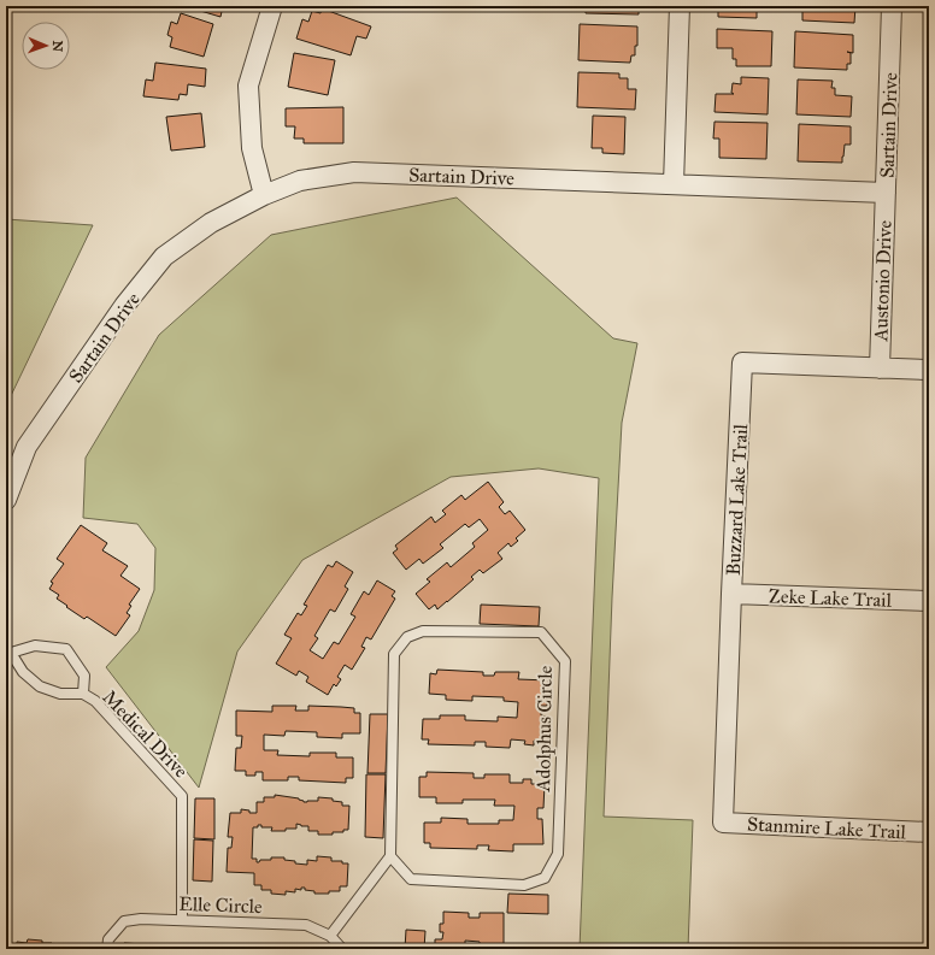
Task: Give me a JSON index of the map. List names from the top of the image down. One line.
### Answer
{"streets":{"street":["Sartain Drive","Austonio Drive","Buzzard Lake Trail","Zeke Lake Trail","Stanmire Lake Trail"],"lane":["Adolphus Circle","Medical Drive","Elle Circle"]},"crossings":[["Sartain Drive","Austonio Drive"],["Austonio Drive","Buzzard Lake Trail"],["Buzzard Lake Trail","Zeke Lake Trail"],["Buzzard Lake Trail","Stanmire Lake Trail"],["Medical Drive","Elle Circle"]],"north":"right"}
